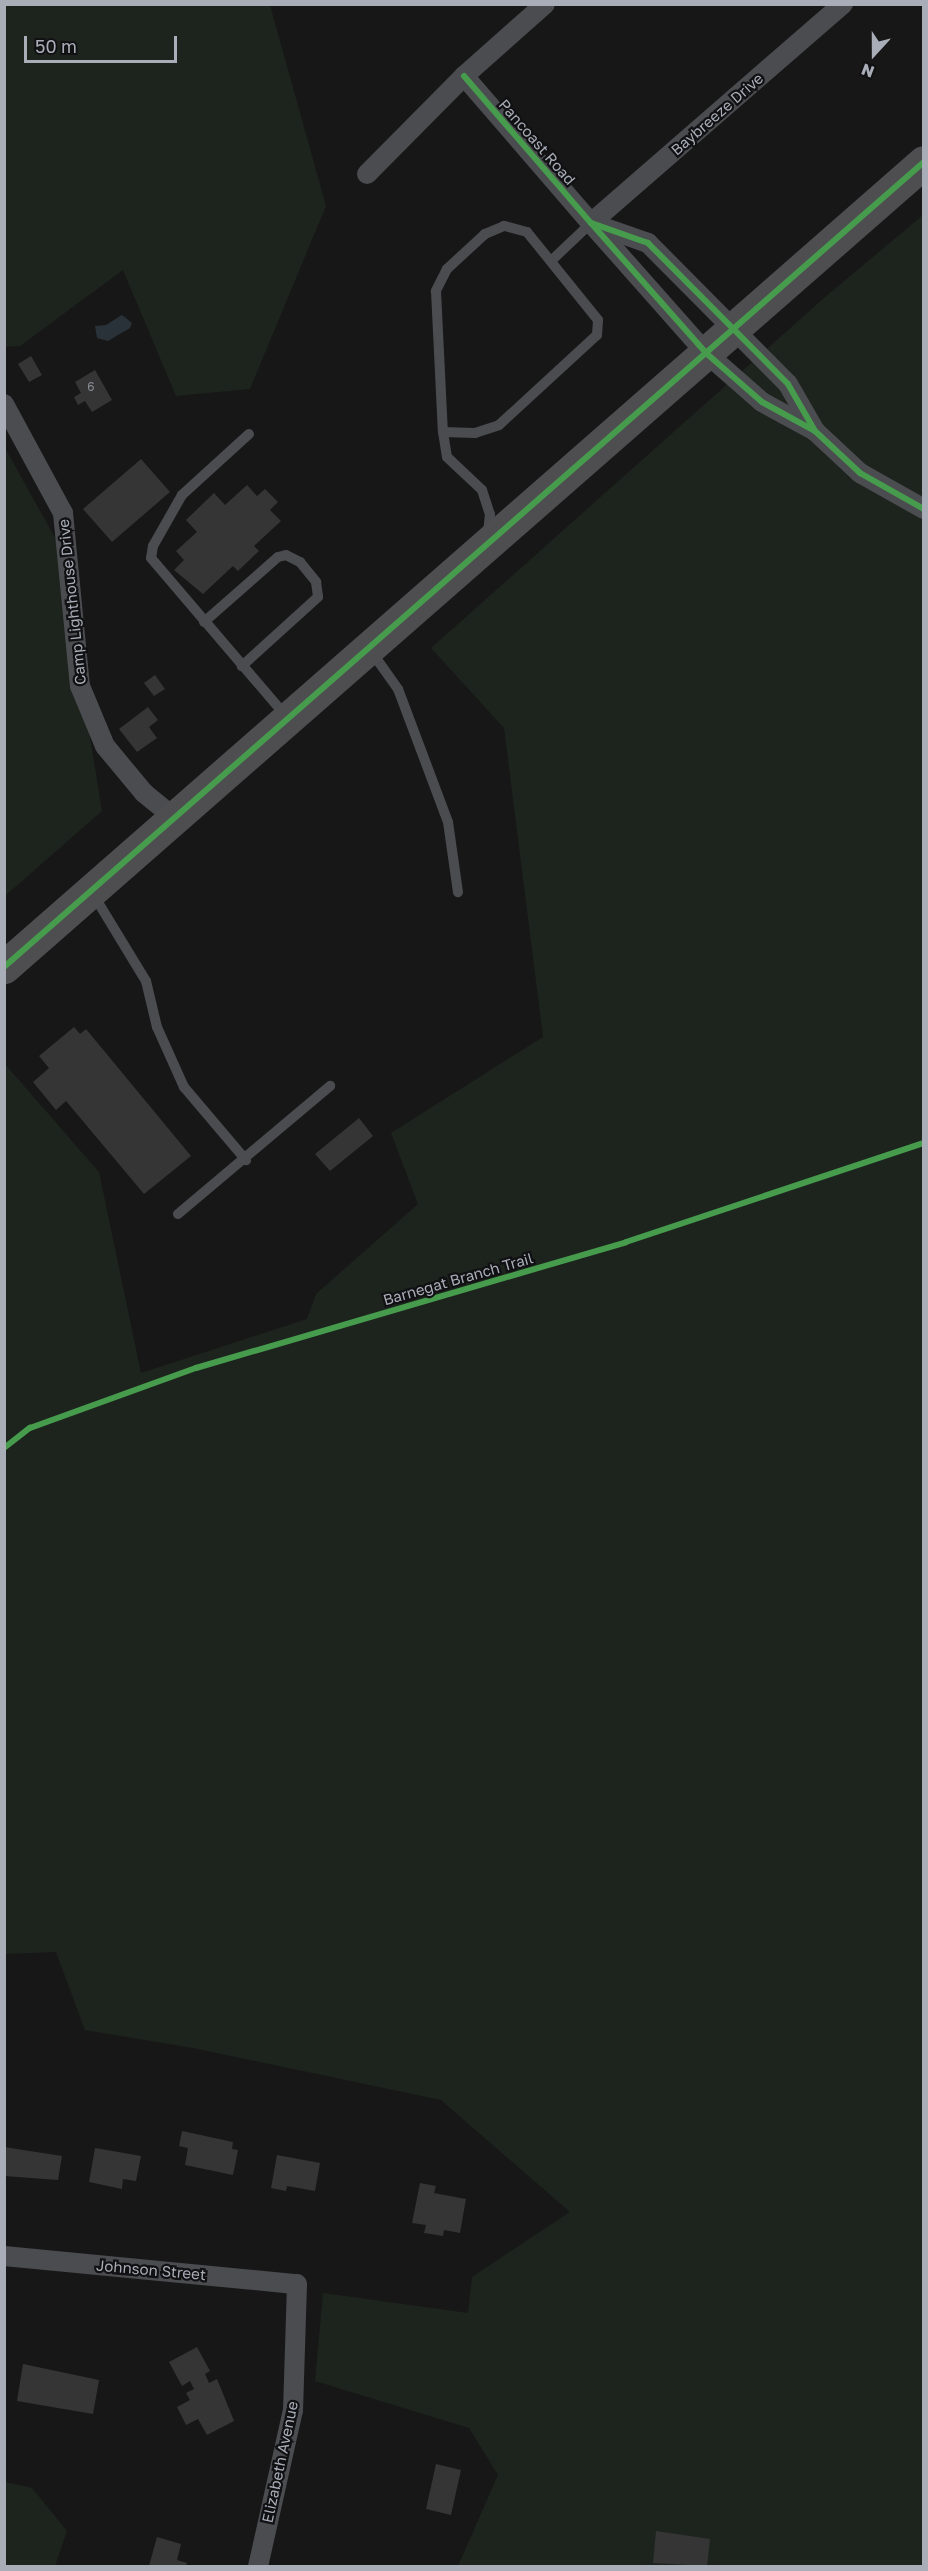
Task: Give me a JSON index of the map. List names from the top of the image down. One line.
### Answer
{"streets":{"street":["Baybreeze Drive","Pancoast Road","Camp Lighthouse Drive","Johnson Street","Elizabeth Avenue"],"cycle path":["Barnegat Branch Trail"]},"crossings":[["Baybreeze Drive","Pancoast Road"],["Johnson Street","Elizabeth Avenue"]],"house_numbers":["6"],"scale_bar":"50 m","north":"bottom"}
